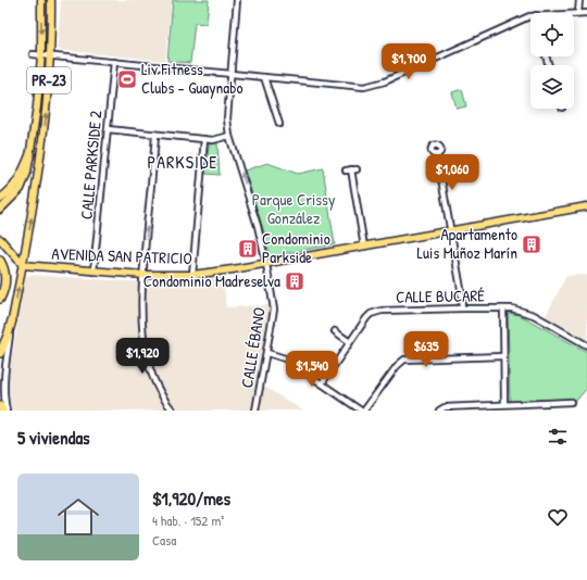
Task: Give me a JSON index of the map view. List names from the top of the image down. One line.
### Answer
{"streets":{"main road":["PR-23","AVENIDA SAN PATRICIO"],"street":["CALLE PARKSIDE 2","CALLE BUCARÉ","CALLE ÉBANO"]},"crossings":[["PR-23","AVENIDA SAN PATRICIO"],["CALLE PARKSIDE 2","AVENIDA SAN PATRICIO"],["AVENIDA SAN PATRICIO","CALLE ÉBANO"]],"districts":["PARKSIDE"],"parks":["Parque Crissy González"],"places":{"sports":["Liv Fitness Clubs - Guaynabo"],"building":["Apartamento Luis Muñoz Marín","Condominio Parkside","Condominio Madreselva"]},"page":{"price":["$1,700","$1,060","$635","$1,920","$1,540"],"heading":"5 viviendas","list":[{"name":"$1,920/mes","note":"4 hab. · 152 m² · Casa"}]}}
